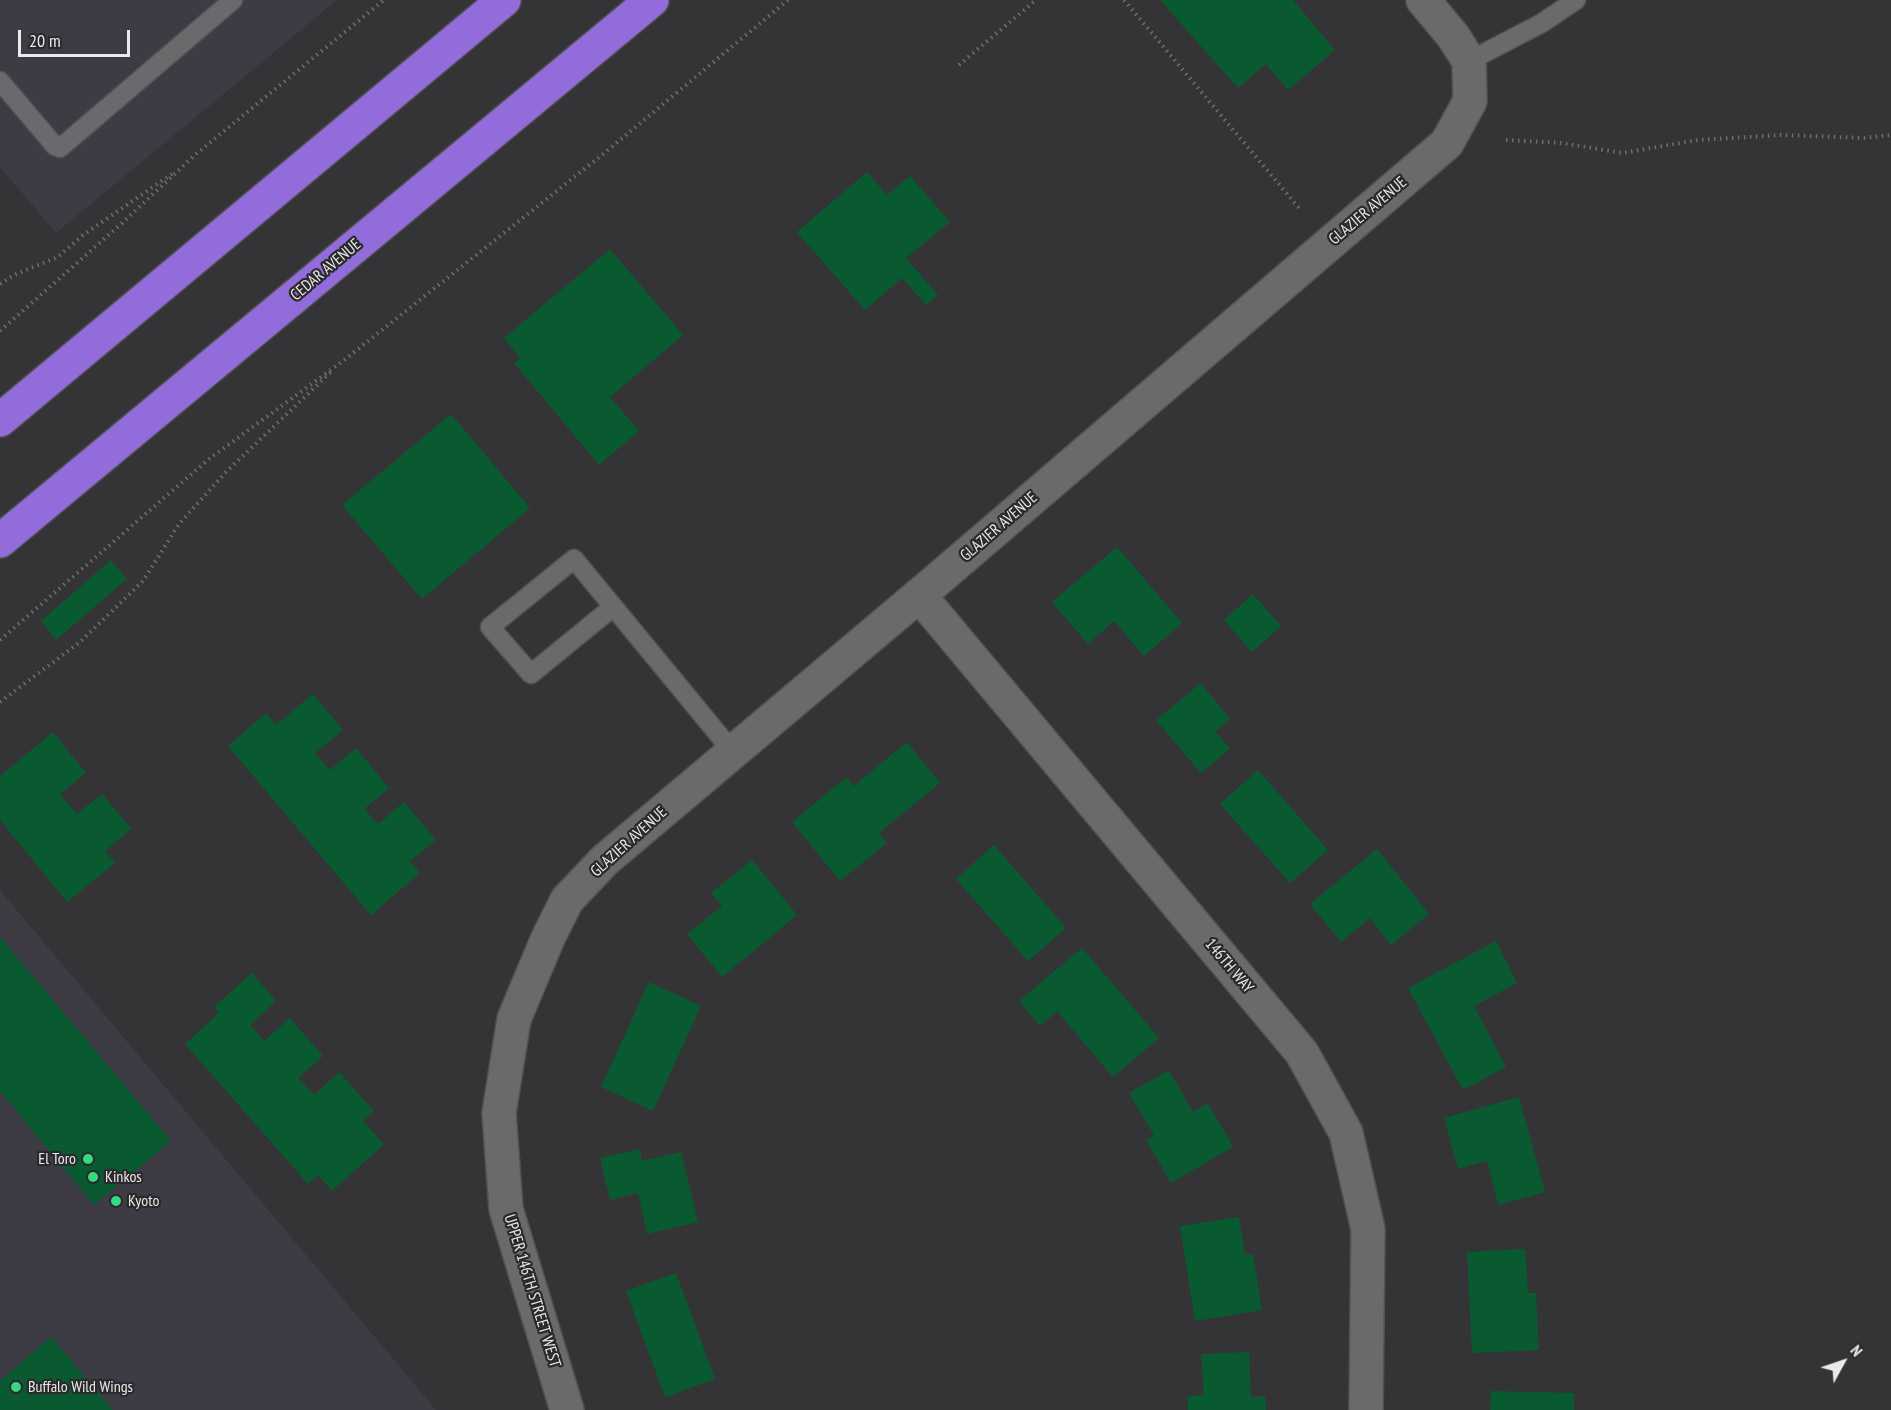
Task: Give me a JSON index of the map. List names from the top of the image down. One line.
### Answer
{"streets":{"highway":["CEDAR AVENUE"],"street":["GLAZIER AVENUE","146TH WAY","UPPER 146TH STREET WEST"]},"crossings":[["GLAZIER AVENUE","146TH WAY"],["GLAZIER AVENUE","UPPER 146TH STREET WEST"]],"places":["El Toro","Kinkos","Kyoto","Buffalo Wild Wings"],"scale_bar":"20 m","north":"top right"}
